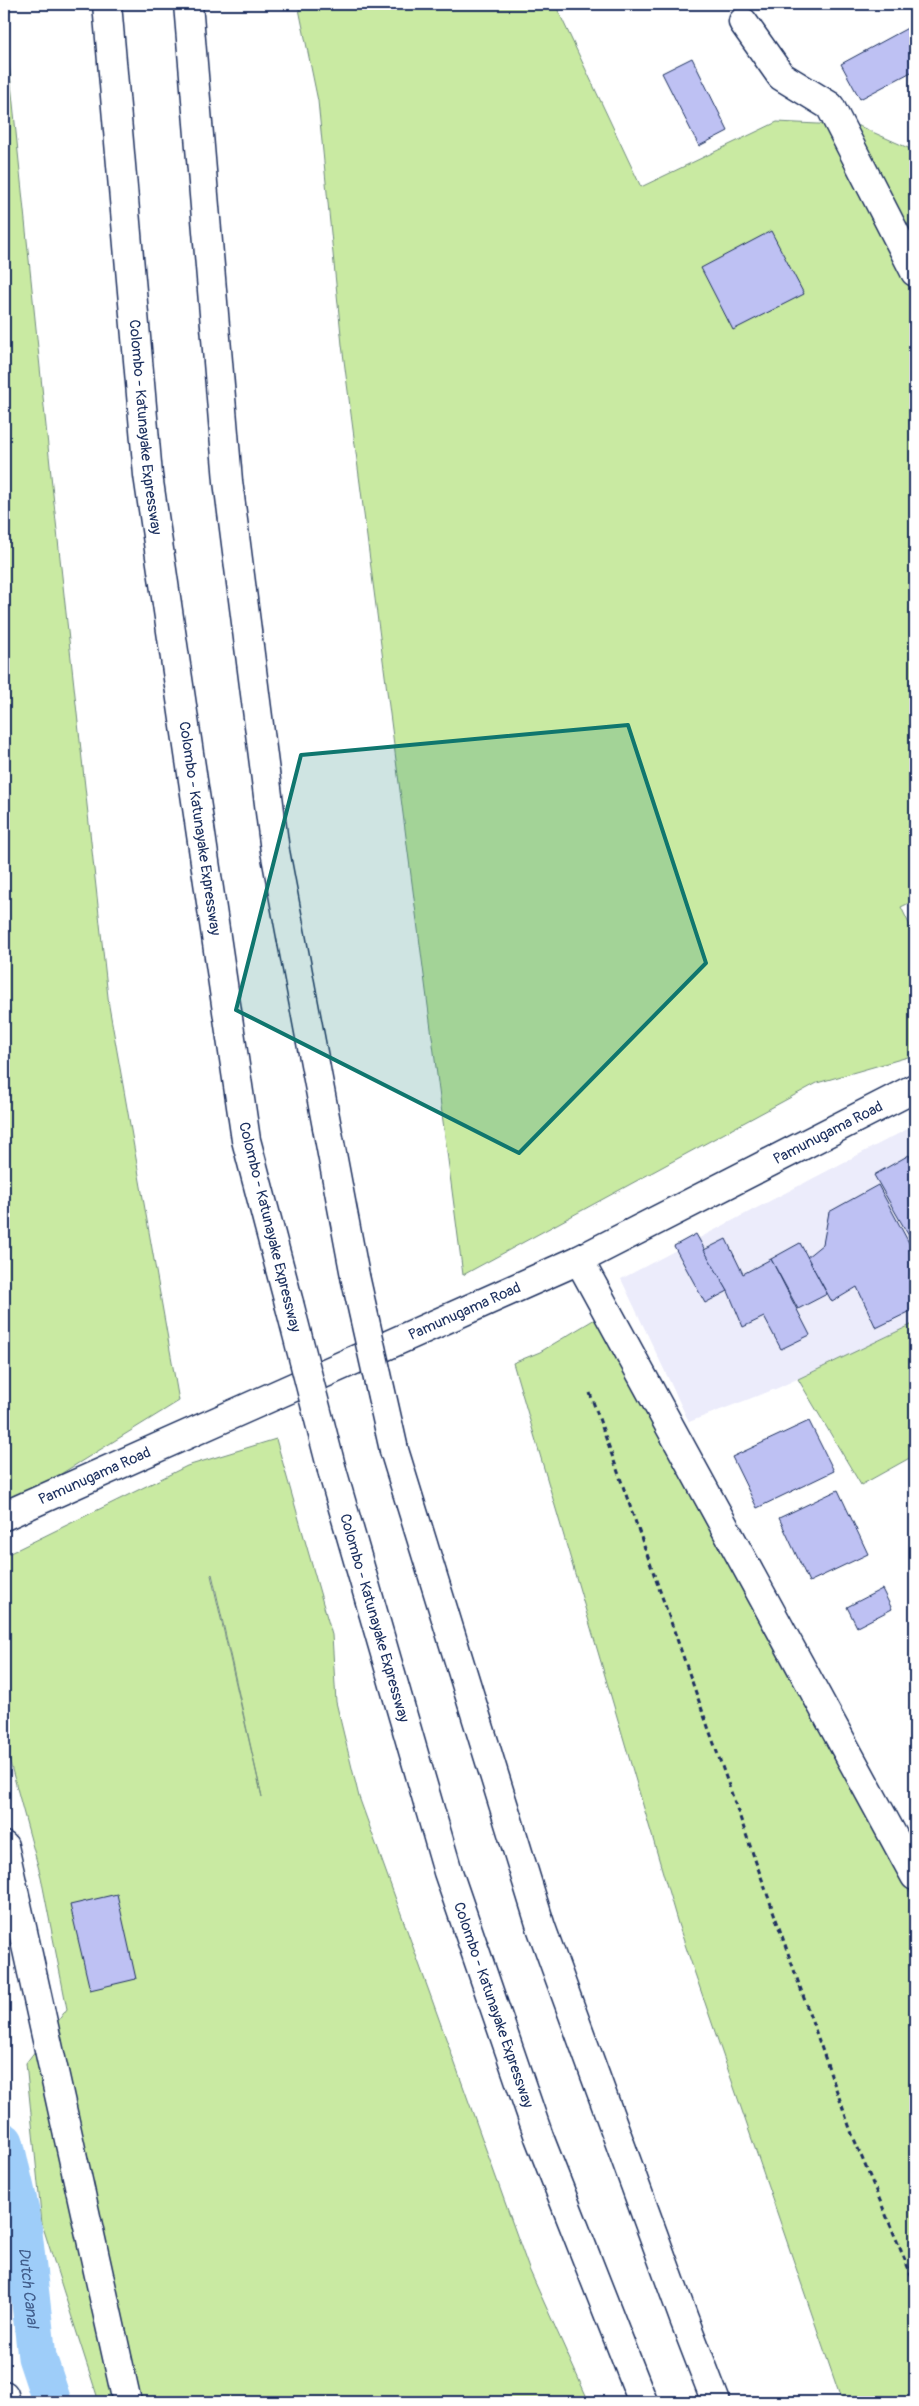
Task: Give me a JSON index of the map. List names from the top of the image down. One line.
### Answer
{"streets":{"main road":["Colombo - Katunayake Expressway","Pamunugama Road"]},"water":["Dutch Canal"]}
